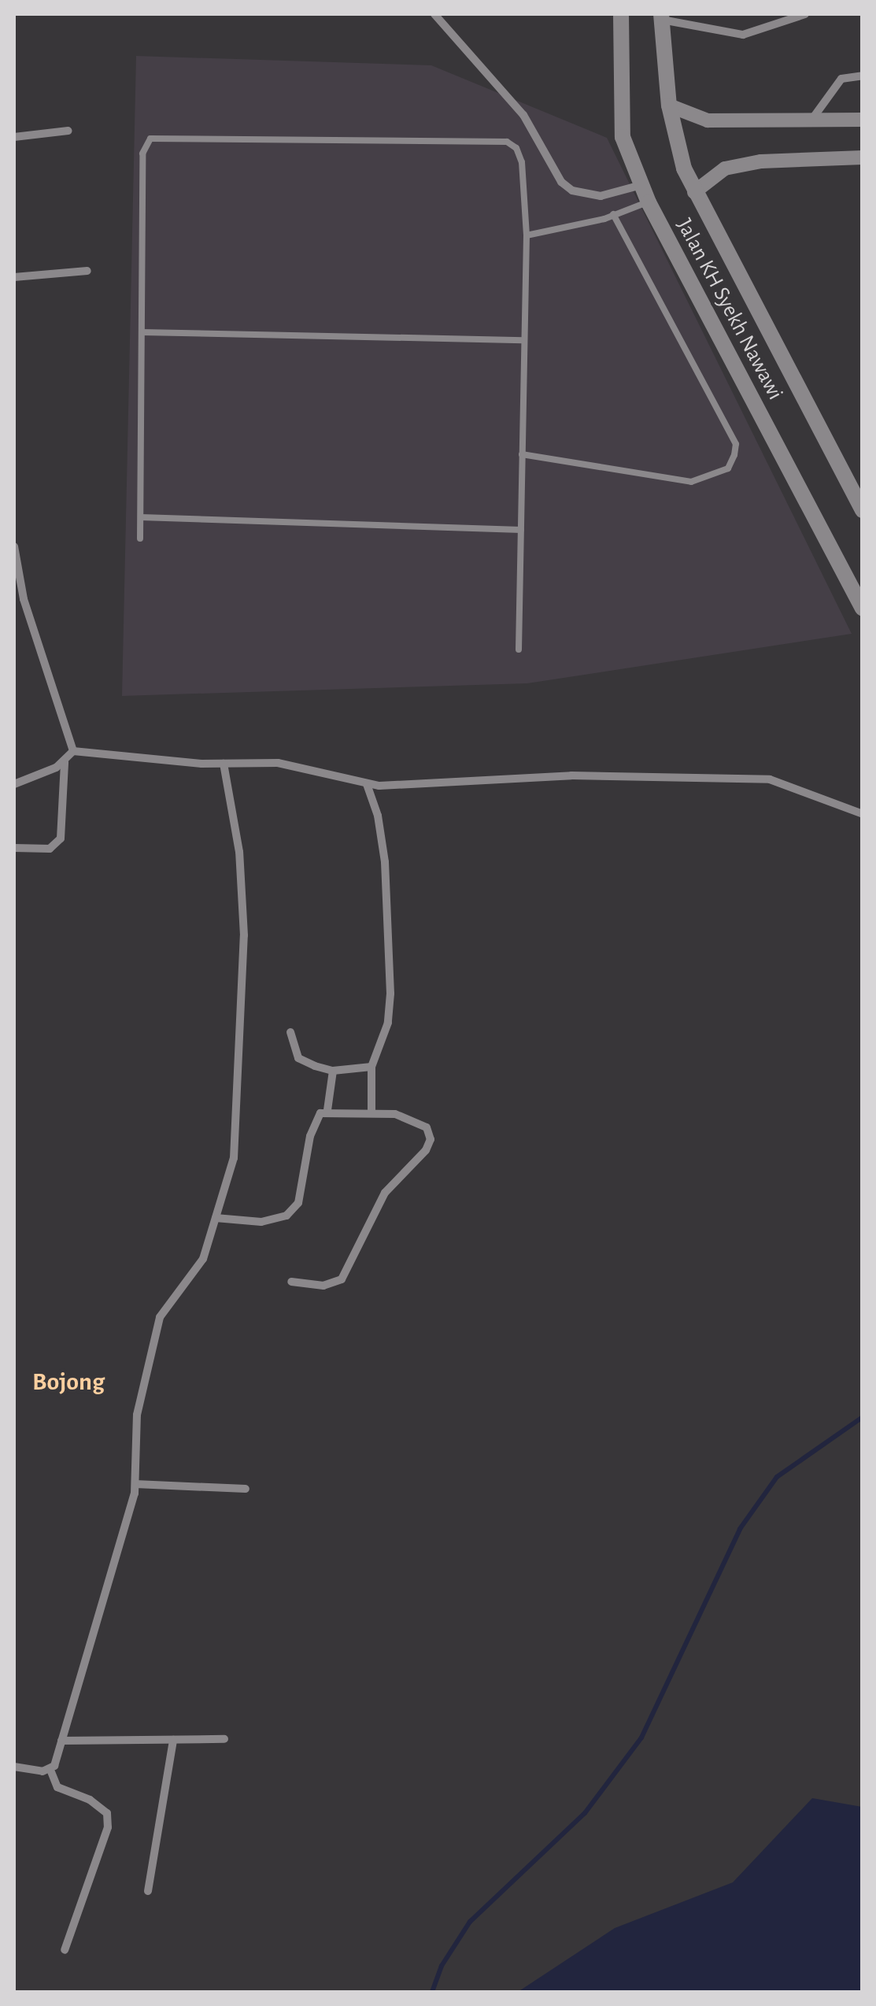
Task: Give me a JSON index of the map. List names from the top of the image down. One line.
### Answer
{"streets":{"main road":["Jalan KH Syekh Nawawi"]},"districts":["Bojong"]}
